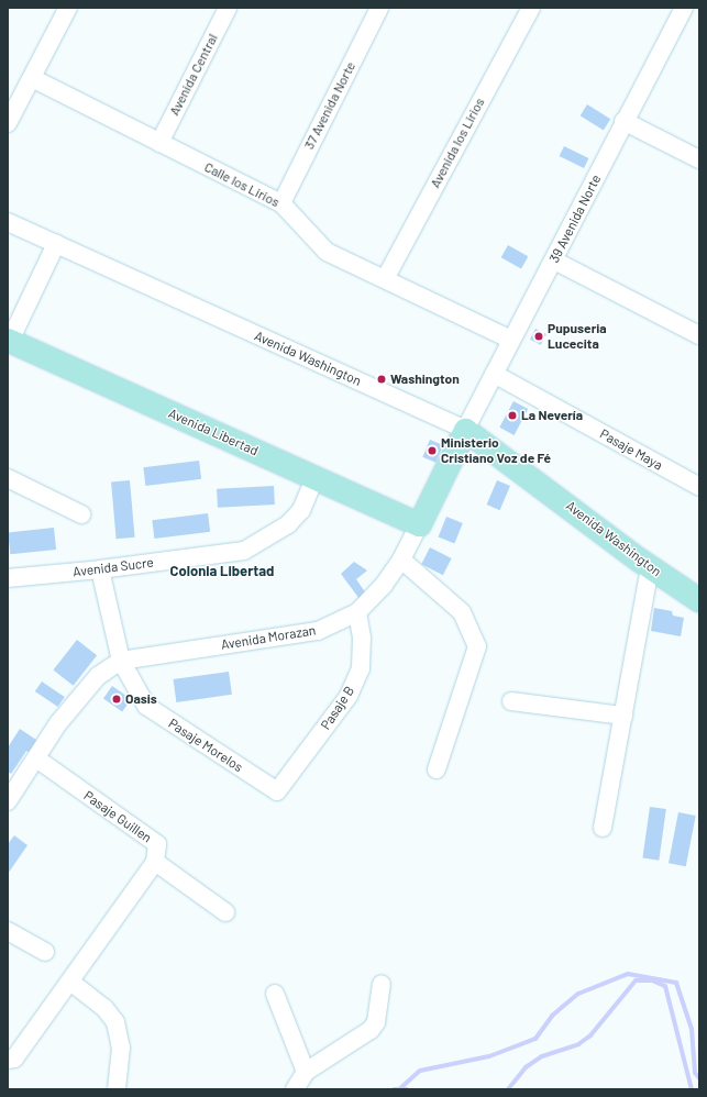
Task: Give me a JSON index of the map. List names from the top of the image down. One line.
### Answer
{"streets":{"main road":["Avenida Washington","Avenida Libertad","Avenida Morazan"],"street":["Avenida Central","37 Avenida Norte","Avenida los Lirios","Calle los Lirios","39 Avenida Norte","Pasaje Maya","Avenida Sucre","Pasaje B","Pasaje Morelos","Pasaje Guillen"]},"crossings":[["Avenida Central","Calle los Lirios"],["37 Avenida Norte","Calle los Lirios"],["Avenida los Lirios","Calle los Lirios"],["Calle los Lirios","39 Avenida Norte"],["39 Avenida Norte","Avenida Washington"],["39 Avenida Norte","Pasaje Maya"],["39 Avenida Norte","Avenida Morazan"],["Avenida Washington","Avenida Morazan"],["Avenida Libertad","Avenida Sucre"],["Avenida Libertad","Avenida Morazan"],["Avenida Sucre","Pasaje Morelos"],["Avenida Morazan","Pasaje B"],["Avenida Morazan","Pasaje Morelos"],["Pasaje B","Pasaje Morelos"]],"districts":["Colonia Libertad"],"places":["Pupuseria Lucecita","Washington","La Nevería","Ministerio Cristiano Voz de Fé","Oasis"]}
